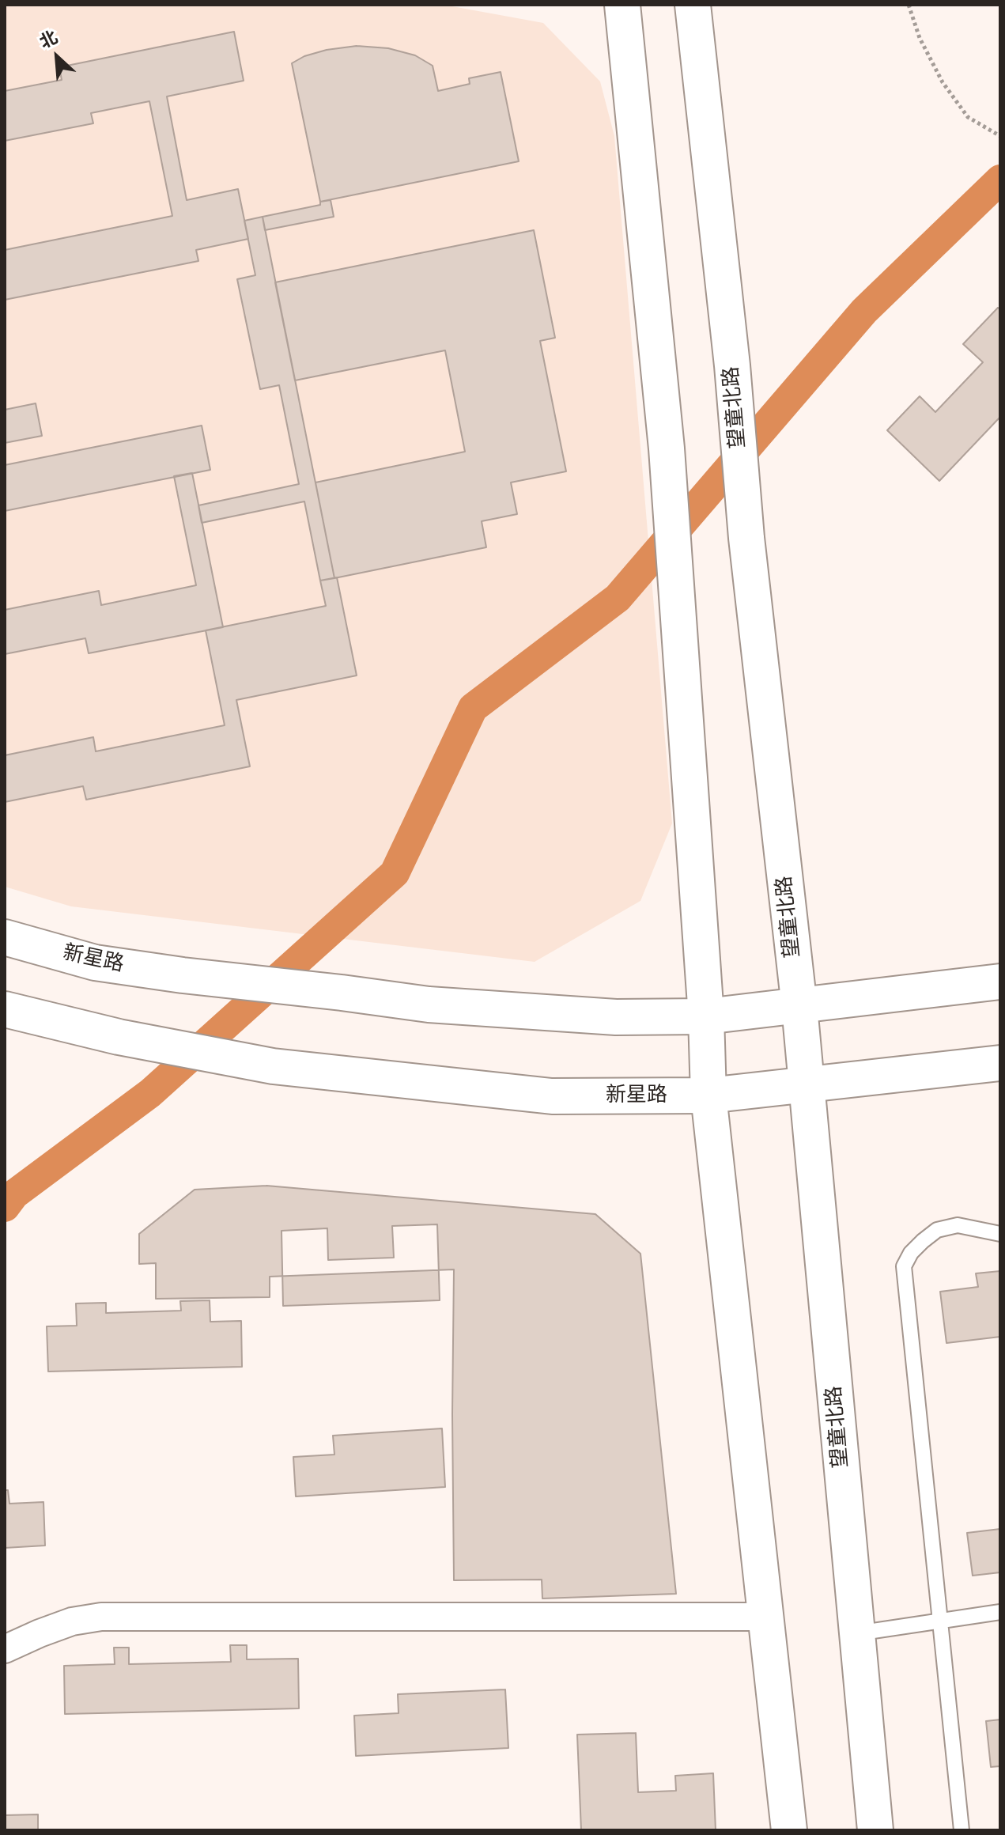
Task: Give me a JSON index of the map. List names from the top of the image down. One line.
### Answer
{"streets":{"main road":["望童北路","新星路"]},"crossings":[["望童北路","新星路"]],"north":"top left"}
